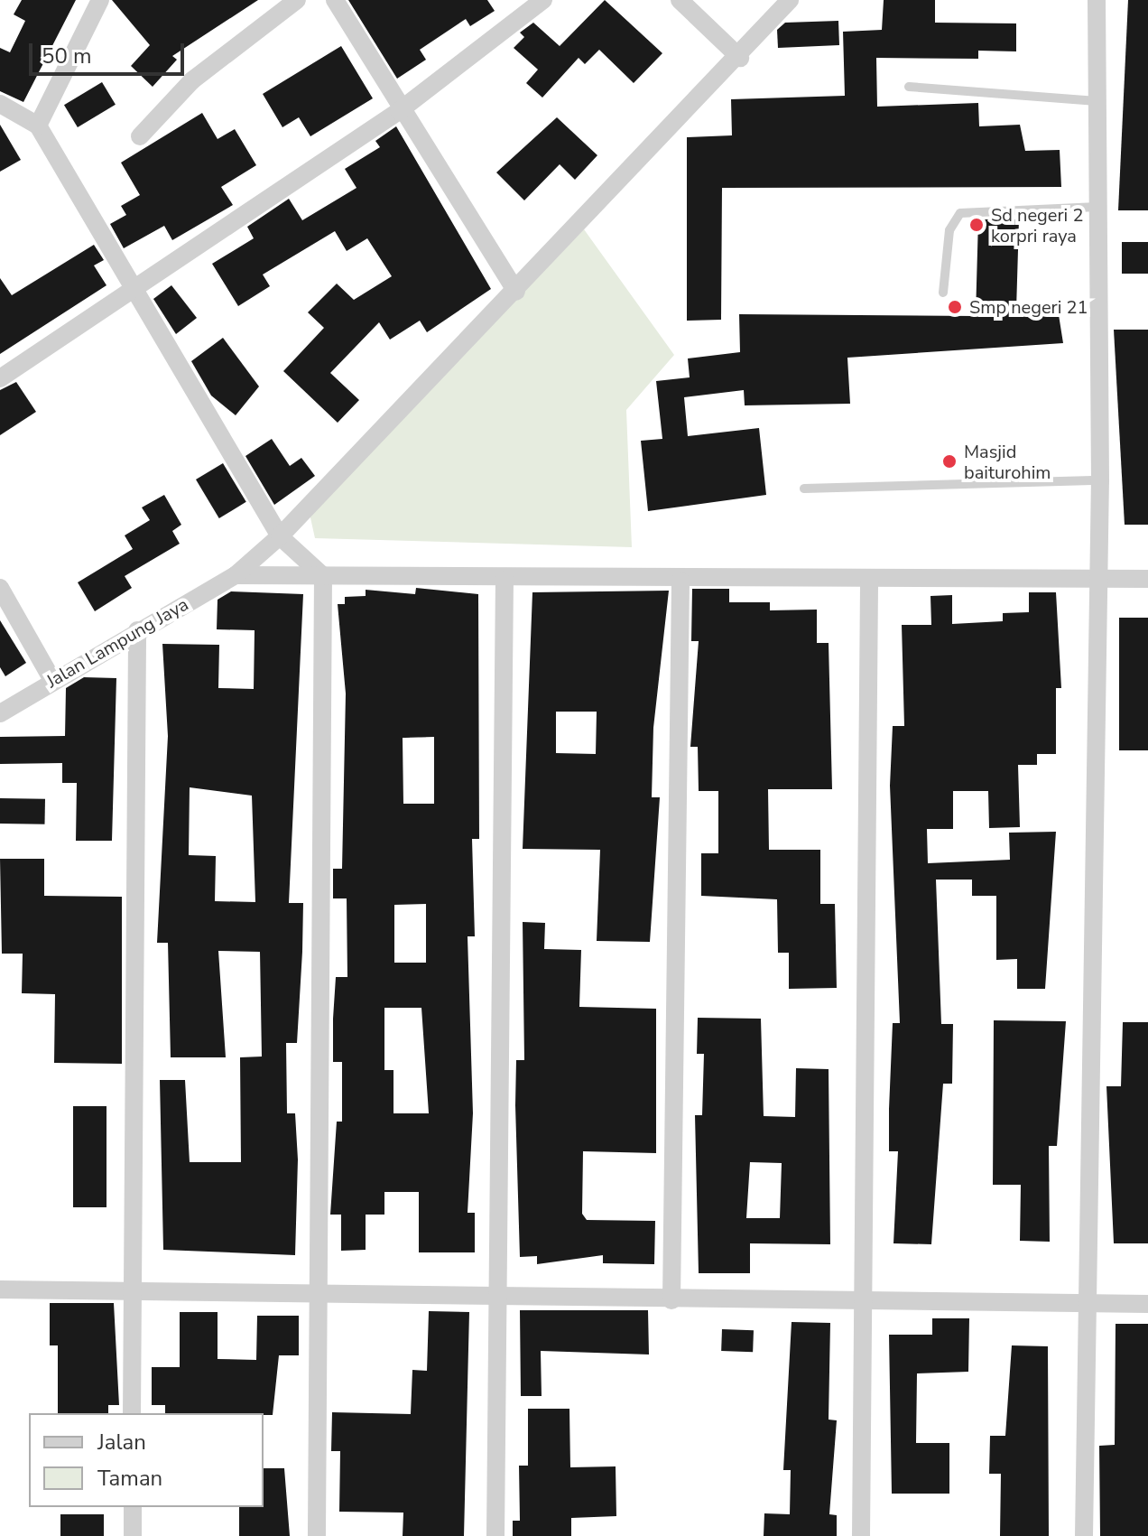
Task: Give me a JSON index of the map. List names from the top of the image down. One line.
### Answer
{"streets":{"street":["Jalan Lampung Jaya"]},"places":["Sd negeri 2 korpri raya","Smp negeri 21","Masjid baiturohim"],"legend":["Jalan","Taman"],"scale_bar":"50 m"}
